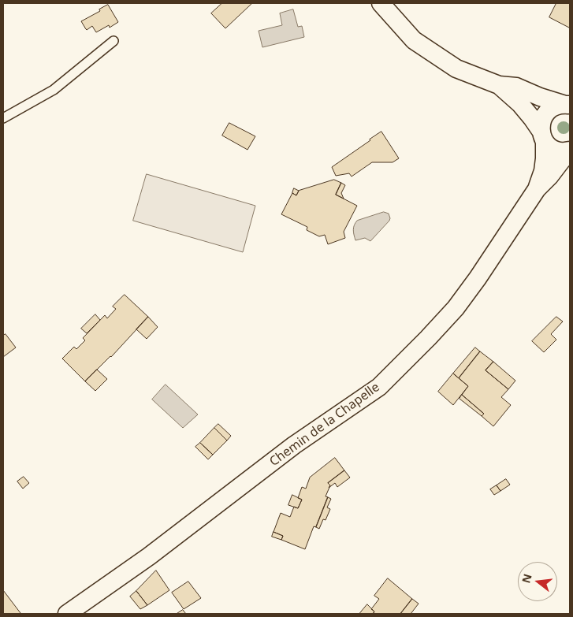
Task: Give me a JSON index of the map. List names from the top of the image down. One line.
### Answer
{"streets":{"street":["Chemin de la Chapelle"]},"north":"left"}
